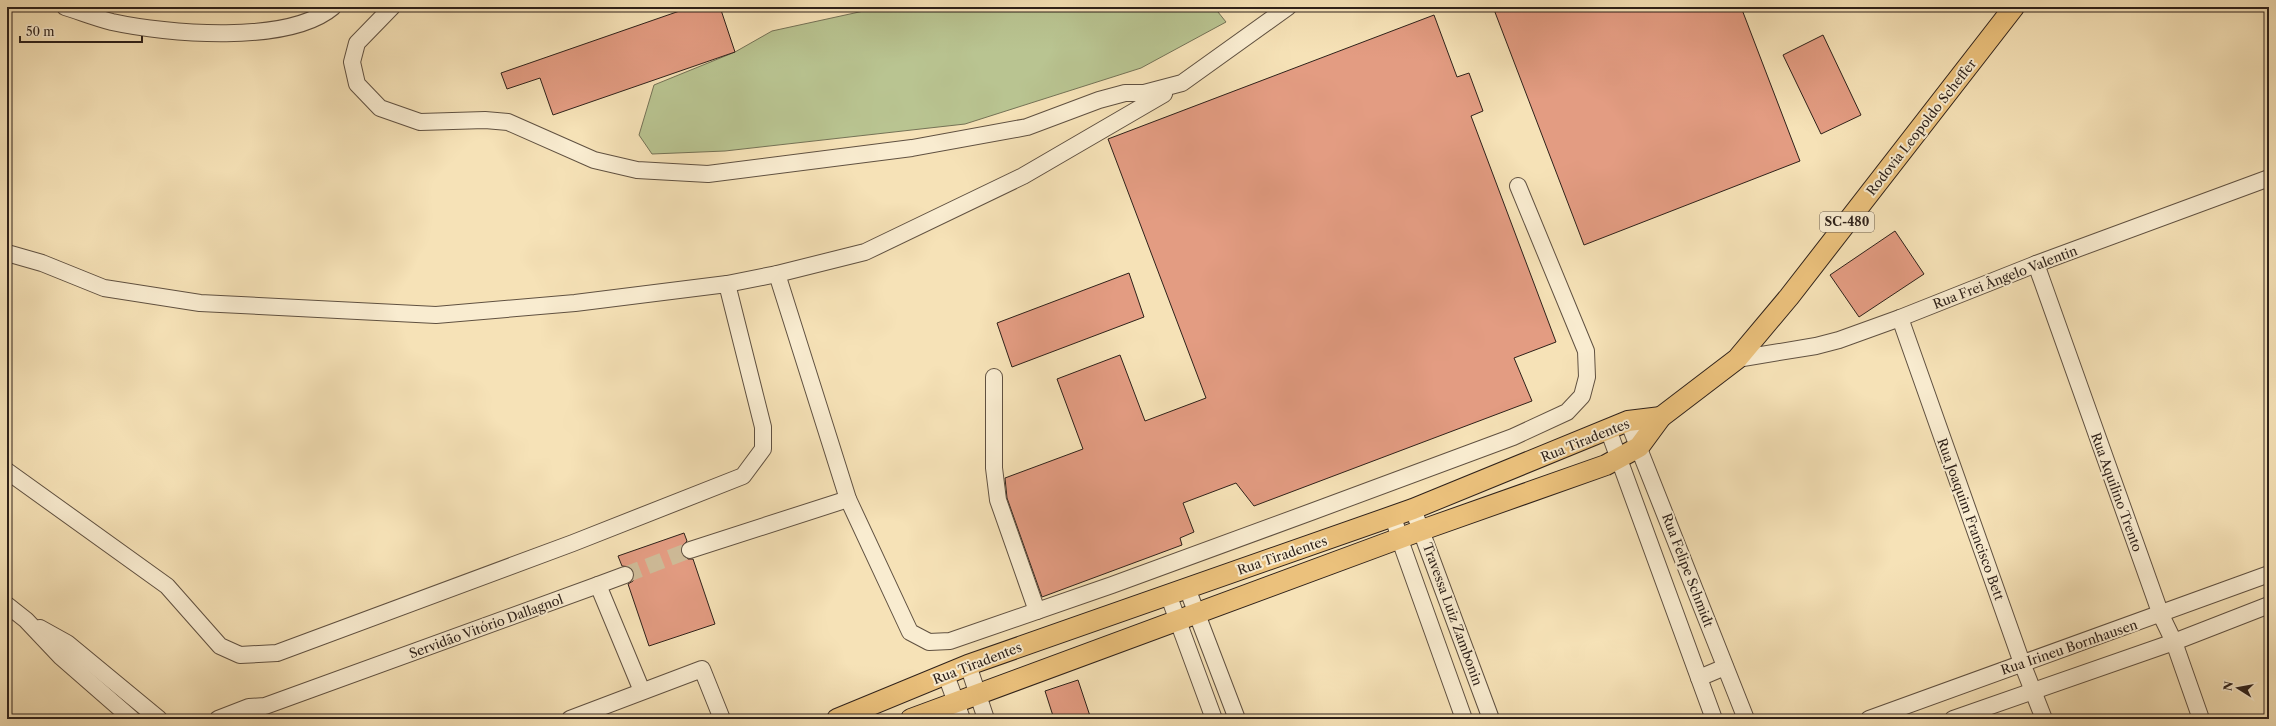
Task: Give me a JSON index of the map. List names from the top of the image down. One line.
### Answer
{"streets":{"main road":["Rodovia Leopoldo Scheffer","SC-480","Rua Tiradentes"],"street":["Rua Frei Ângelo Valentin","Rua Aquilino Trento","Rua Joaquim Francisco Bett","Rua Felipe Schmidt","Travessa Luiz Zambonin","Servidão Vitório Dallagnol","Rua Irineu Bornhausen"]},"crossings":[["Rodovia Leopoldo Scheffer","Rua Frei Ângelo Valentin"],["Rodovia Leopoldo Scheffer","Rua Tiradentes"],["Rua Frei Ângelo Valentin","Rua Aquilino Trento"],["Rua Frei Ângelo Valentin","Rua Joaquim Francisco Bett"],["Rua Tiradentes","Rua Felipe Schmidt"],["Rua Tiradentes","Travessa Luiz Zambonin"],["Rua Aquilino Trento","Rua Irineu Bornhausen"],["Rua Joaquim Francisco Bett","Rua Irineu Bornhausen"]],"scale_bar":"50 m","north":"left"}
